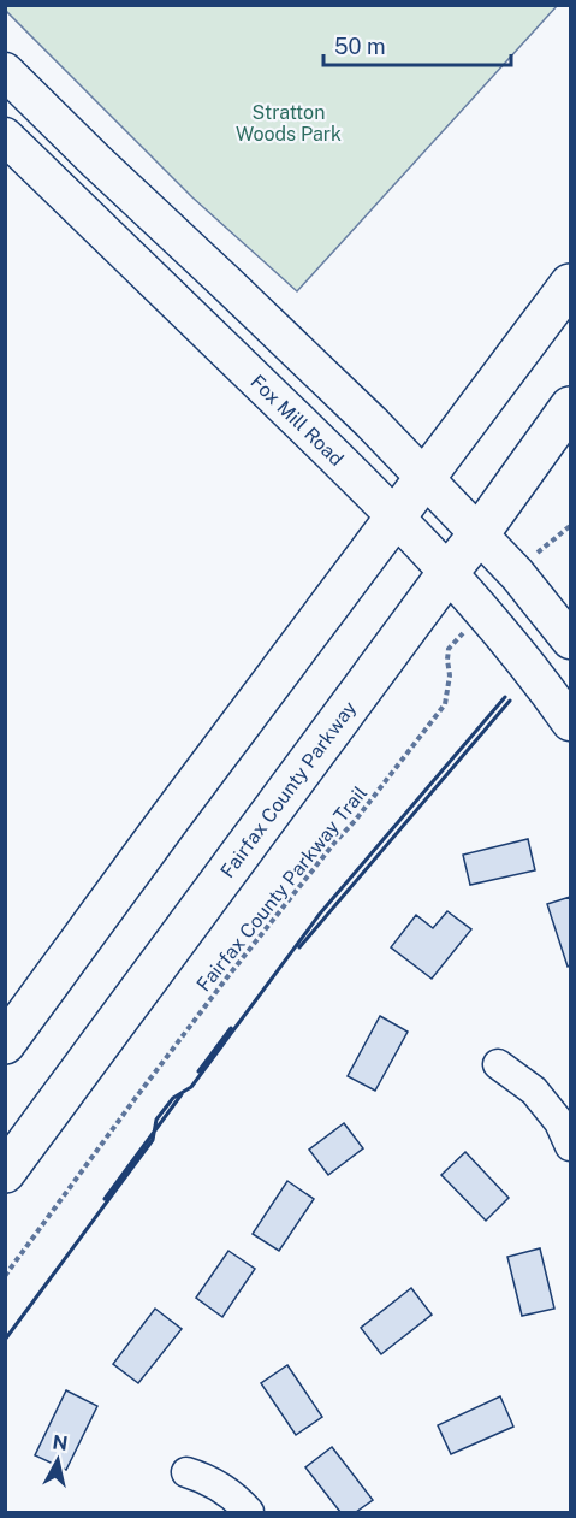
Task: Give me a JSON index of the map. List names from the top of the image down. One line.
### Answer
{"streets":{"highway":["Fairfax County Parkway"],"main road":["Fox Mill Road"],"path":["Fairfax County Parkway Trail"]},"crossings":[["Fox Mill Road","Fairfax County Parkway"],["Fox Mill Road","Fairfax County Parkway Trail"]],"parks":["Stratton Woods Park"],"scale_bar":"50 m","north":"top"}
